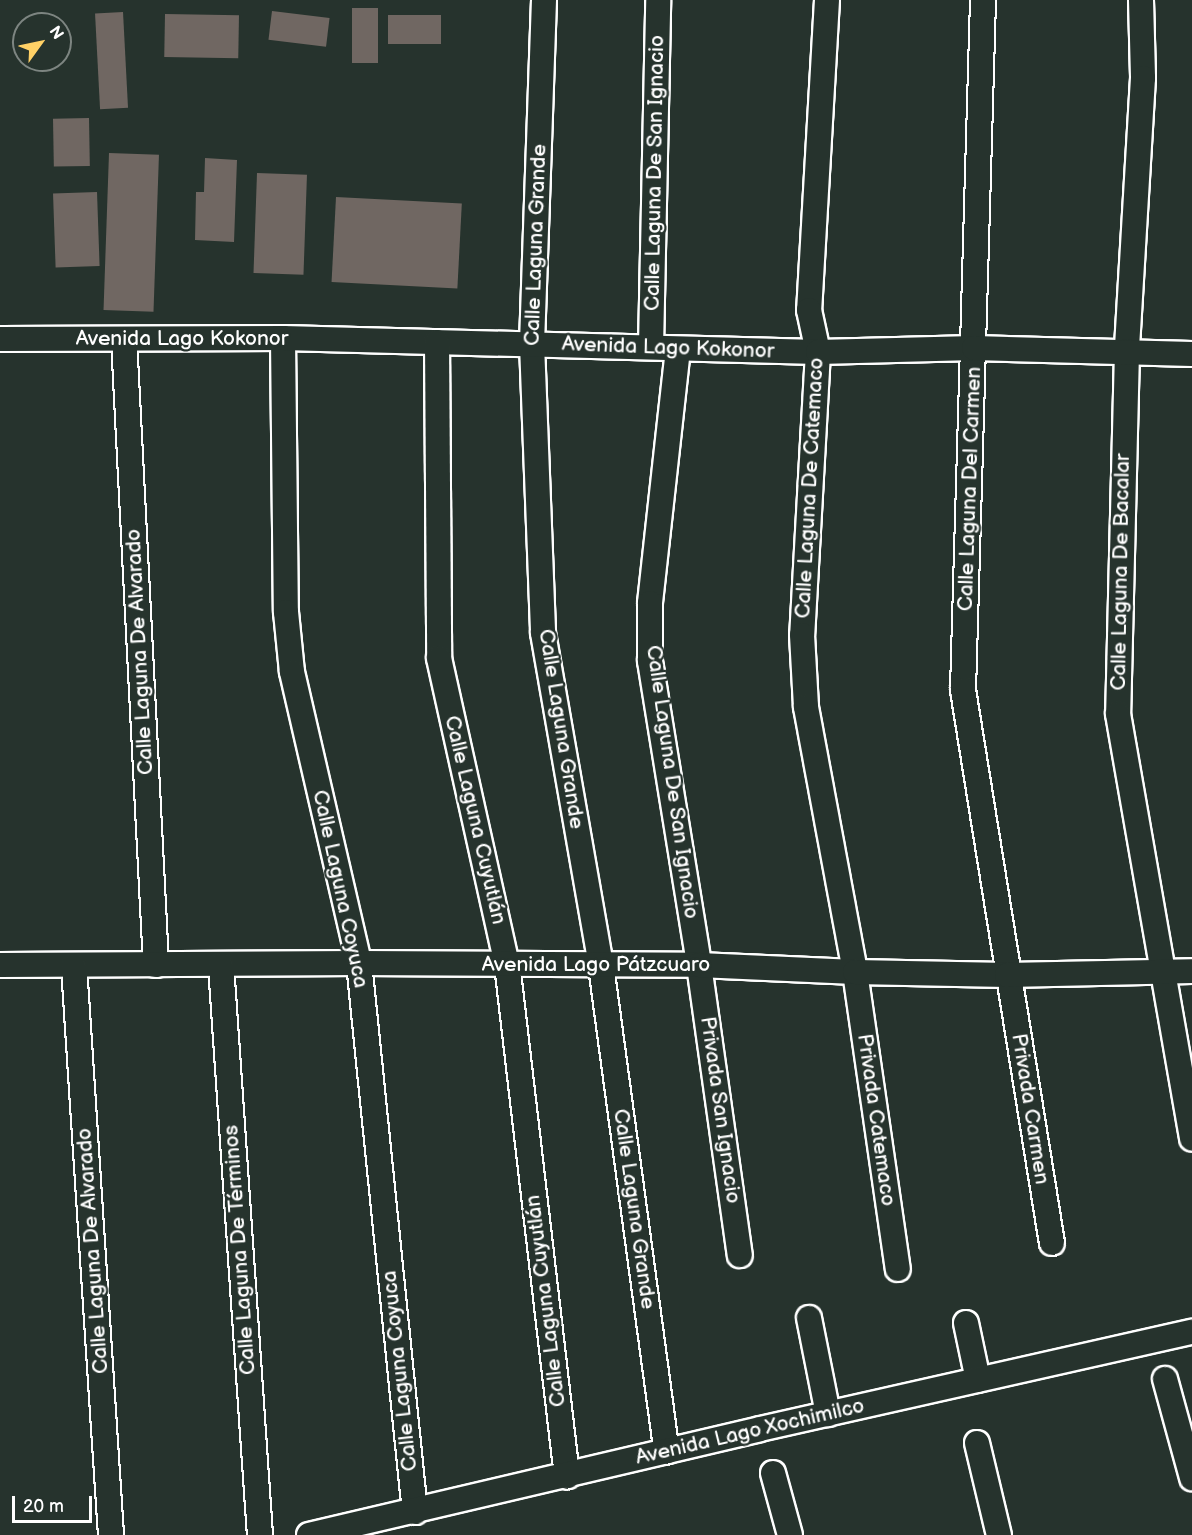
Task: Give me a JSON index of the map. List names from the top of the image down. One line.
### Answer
{"streets":{"street":["Calle Laguna De San Ignacio","Calle Laguna Grande","Avenida Lago Kokonor","Calle Laguna De Catemaco","Calle Laguna Del Carmen","Calle Laguna De Bacalar","Calle Laguna De Alvarado","Calle Laguna Cuyutlán","Calle Laguna Coyuca","Avenida Lago Pátzcuaro","Privada Carmen","Privada San Ignacio","Privada Catemaco","Calle Laguna De Términos","Avenida Lago Xochimilco"]},"crossings":[["Calle Laguna De San Ignacio","Avenida Lago Kokonor"],["Calle Laguna De San Ignacio","Avenida Lago Pátzcuaro"],["Calle Laguna De San Ignacio","Privada San Ignacio"],["Calle Laguna Grande","Avenida Lago Kokonor"],["Calle Laguna Grande","Avenida Lago Pátzcuaro"],["Calle Laguna Grande","Avenida Lago Xochimilco"],["Avenida Lago Kokonor","Calle Laguna De Catemaco"],["Avenida Lago Kokonor","Calle Laguna Del Carmen"],["Avenida Lago Kokonor","Calle Laguna De Bacalar"],["Avenida Lago Kokonor","Calle Laguna De Alvarado"],["Avenida Lago Kokonor","Calle Laguna Cuyutlán"],["Avenida Lago Kokonor","Calle Laguna Coyuca"],["Calle Laguna De Catemaco","Avenida Lago Pátzcuaro"],["Calle Laguna De Catemaco","Privada Catemaco"],["Calle Laguna Del Carmen","Avenida Lago Pátzcuaro"],["Calle Laguna Del Carmen","Privada Carmen"],["Calle Laguna De Bacalar","Avenida Lago Pátzcuaro"],["Calle Laguna De Alvarado","Avenida Lago Pátzcuaro"],["Calle Laguna Cuyutlán","Avenida Lago Pátzcuaro"],["Calle Laguna Cuyutlán","Avenida Lago Xochimilco"],["Calle Laguna Coyuca","Avenida Lago Pátzcuaro"],["Calle Laguna Coyuca","Avenida Lago Xochimilco"],["Avenida Lago Pátzcuaro","Privada Carmen"],["Avenida Lago Pátzcuaro","Privada San Ignacio"],["Avenida Lago Pátzcuaro","Privada Catemaco"],["Avenida Lago Pátzcuaro","Calle Laguna De Términos"]],"scale_bar":"20 m","north":"top right"}
